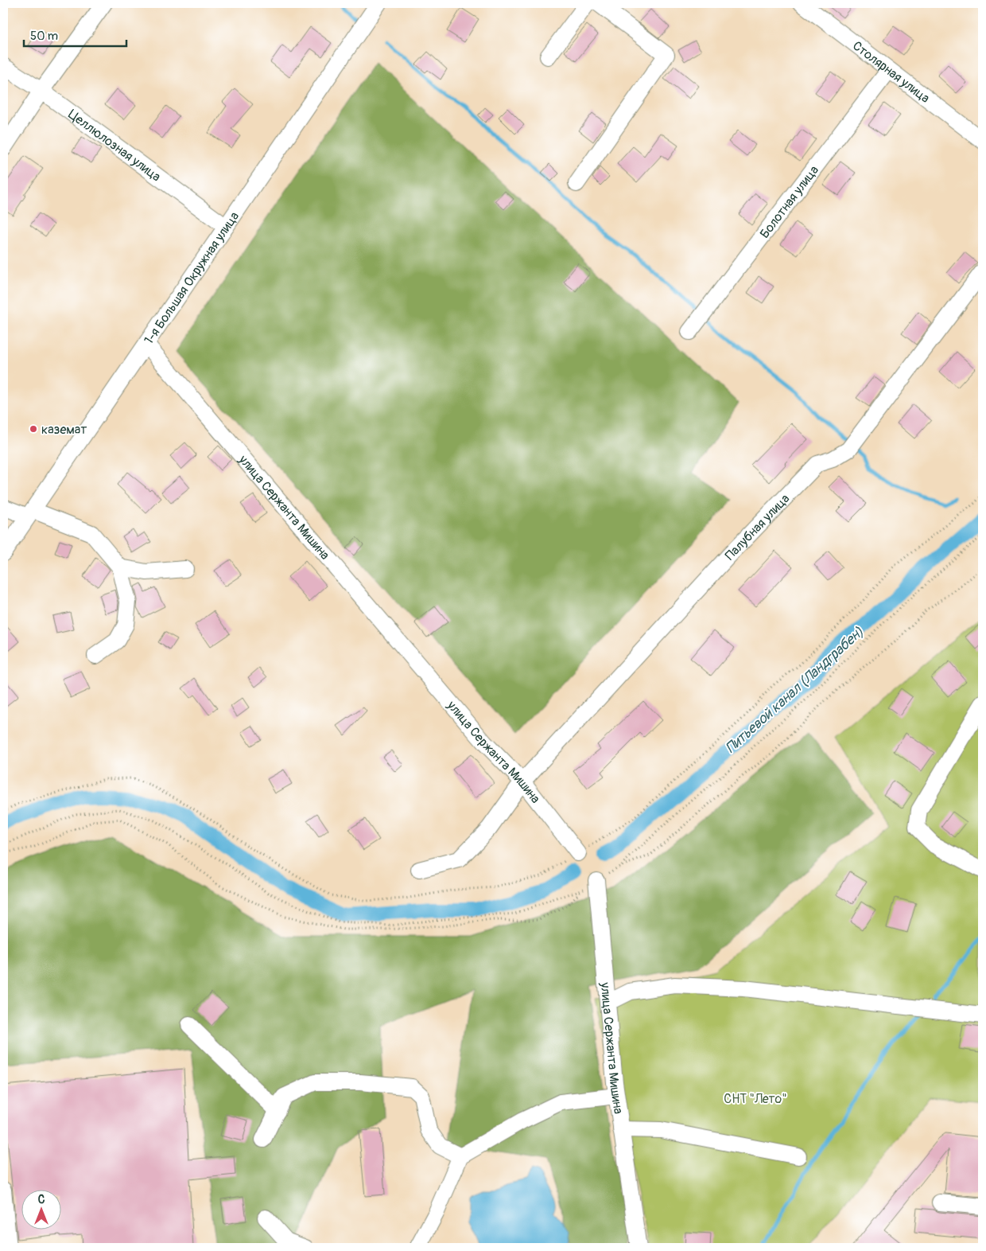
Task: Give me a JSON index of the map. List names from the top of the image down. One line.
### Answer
{"streets":{"street":["Столярная улица","Целлюлозная улица","Болотная улица","1-я Большая Окружная улица","улица Сержанта Мишина","Палубная улица"]},"crossings":[["Столярная улица","Болотная улица"],["Целлюлозная улица","1-я Большая Окружная улица"],["1-я Большая Окружная улица","улица Сержанта Мишина"],["улица Сержанта Мишина","Палубная улица"]],"water":["Питьевой канал (Ландграбен)"],"parks":["СНТ \"Лето\""],"places":["каземат"],"scale_bar":"50 m","north":"top"}
